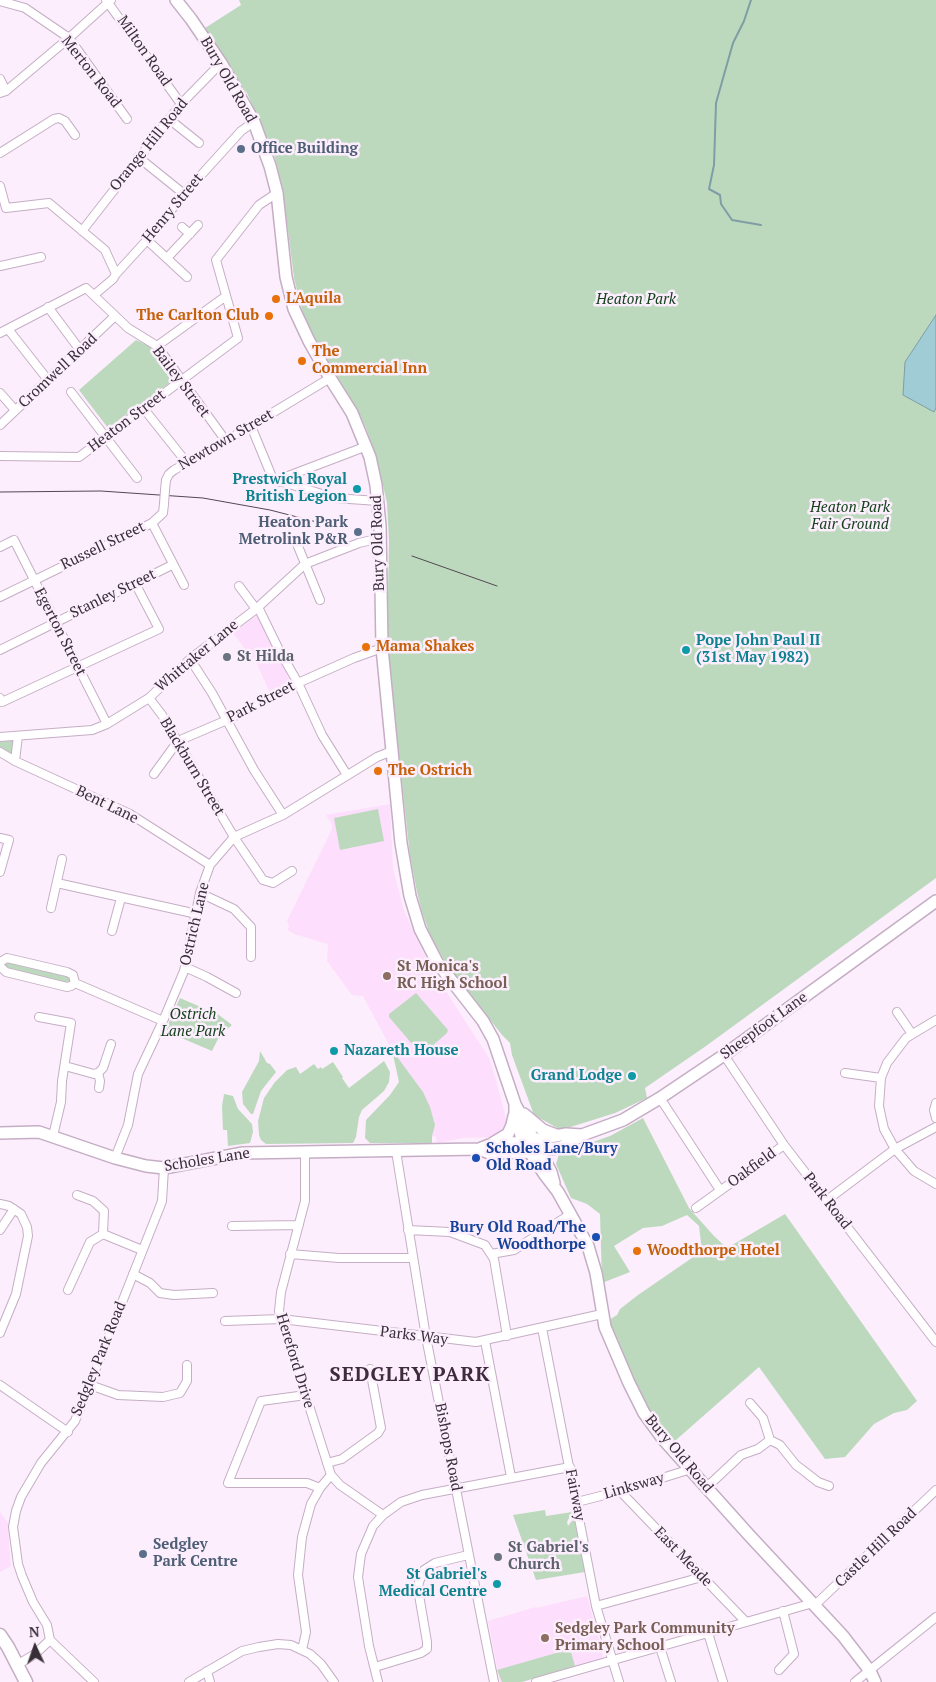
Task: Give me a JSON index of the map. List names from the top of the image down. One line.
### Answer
{"streets":{"main road":["Bury Old Road","Sheepfoot Lane","Scholes Lane"],"street":["Milton Road","Merton Road","Orange Hill Road","Henry Street","Cromwell Road","Bailey Street","Heaton Street","Newtown Street","Russell Street","Stanley Street","Egerton Street","Whittaker Lane","Park Street","Blackburn Street","Bent Lane","Ostrich Lane","Oakfield","Park Road","Parks Way","Sedgley Park Road","Hereford Drive","Bishops Road","Linksway","Fairway","Castle Hill Road","East Meade"]},"crossings":[["Milton Road","Orange Hill Road"],["Bury Old Road","Orange Hill Road"],["Bury Old Road","Henry Street"],["Bury Old Road","Newtown Street"],["Bury Old Road","Whittaker Lane"],["Bury Old Road","Park Street"],["Bury Old Road","Ostrich Lane"],["Bury Old Road","Sheepfoot Lane"],["Bury Old Road","Scholes Lane"],["Bury Old Road","Parks Way"],["Bury Old Road","Linksway"],["Bury Old Road","Castle Hill Road"],["Henry Street","Bailey Street"],["Cromwell Road","Bailey Street"],["Bailey Street","Heaton Street"],["Bailey Street","Newtown Street"],["Newtown Street","Russell Street"],["Russell Street","Egerton Street"],["Stanley Street","Egerton Street"],["Egerton Street","Whittaker Lane"],["Whittaker Lane","Blackburn Street"],["Park Street","Blackburn Street"],["Blackburn Street","Ostrich Lane"],["Bent Lane","Ostrich Lane"],["Ostrich Lane","Scholes Lane"],["Sheepfoot Lane","Scholes Lane"],["Sheepfoot Lane","Park Road"],["Scholes Lane","Sedgley Park Road"],["Scholes Lane","Hereford Drive"],["Scholes Lane","Bishops Road"],["Oakfield","Park Road"],["Parks Way","Hereford Drive"],["Parks Way","Bishops Road"],["Parks Way","Fairway"],["Linksway","Fairway"],["Linksway","East Meade"]],"districts":["SEDGLEY PARK"],"parks":["Heaton Park","Heaton Park Fair Ground","Ostrich Lane Park"],"places":["Office Building","L'Aquila","The Carlton Club","The Commercial Inn","Prestwich Royal British Legion","Heaton Park Metrolink P&R","Mama Shakes","Pope John Paul II (31st May 1982)","St Hilda","The Ostrich","St Monica's RC High School","Nazareth House","Grand Lodge","Scholes Lane/Bury Old Road","Bury Old Road/The Woodthorpe","Woodthorpe Hotel","Sedgley Park Centre","St Gabriel's Church","St Gabriel's Medical Centre","Sedgley Park Community Primary School"],"north":"top"}
